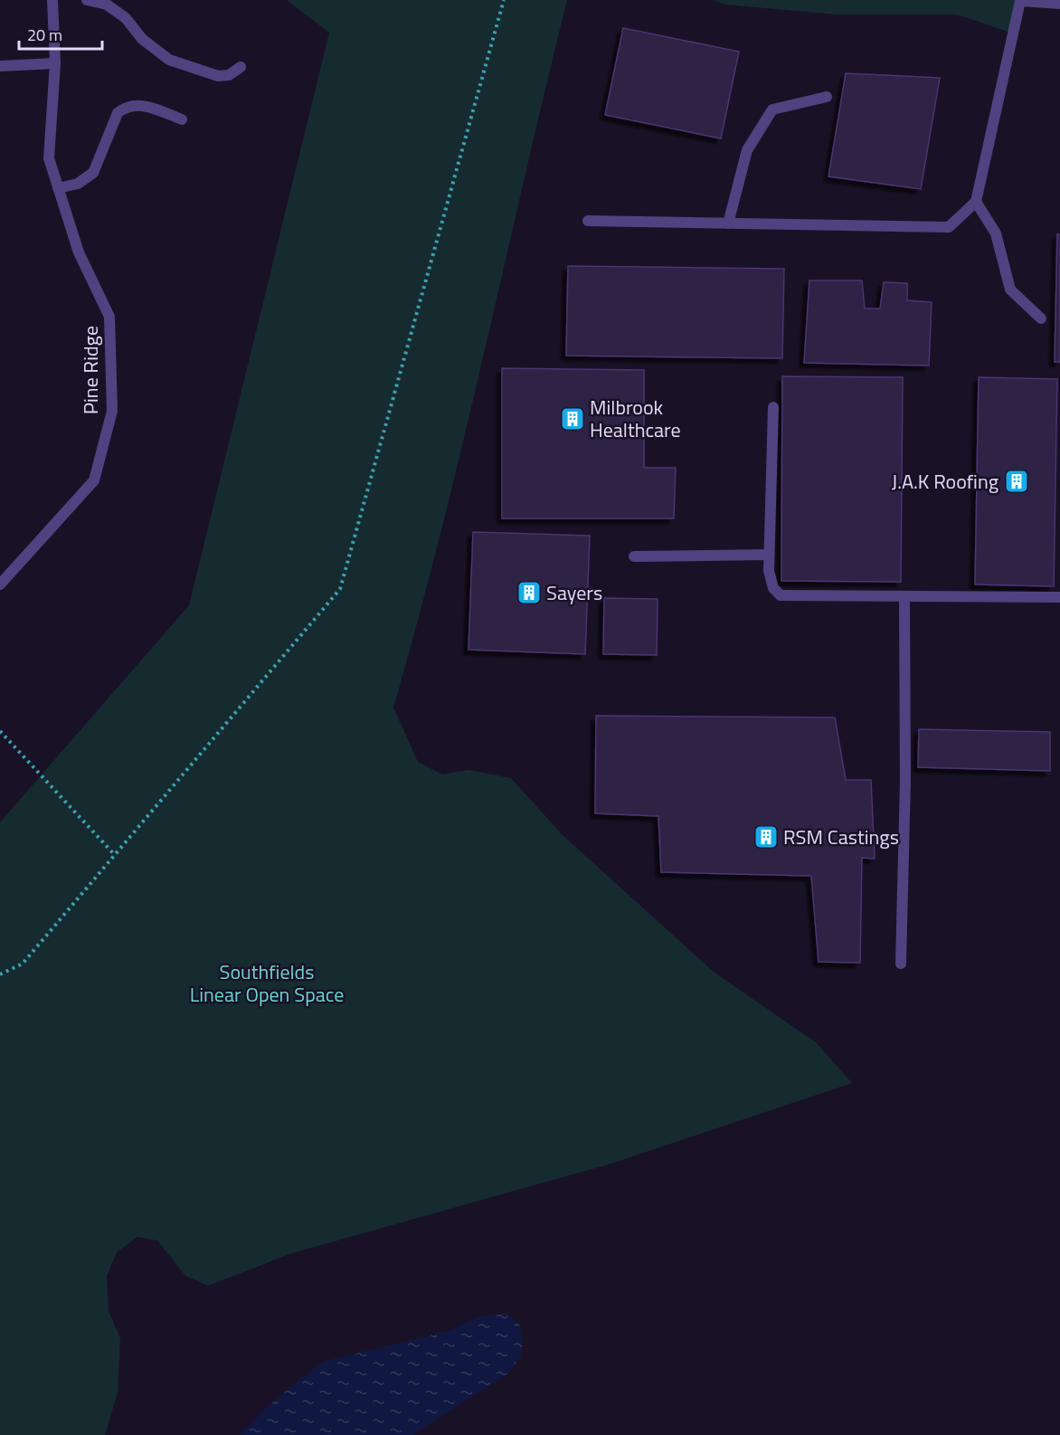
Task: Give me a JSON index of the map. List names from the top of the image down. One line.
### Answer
{"streets":{"street":["Pine Ridge"]},"parks":["Southfields Linear Open Space"],"places":{"building":["Milbrook Healthcare","J.A.K Roofing","Sayers","RSM Castings"]},"scale_bar":"20 m"}
